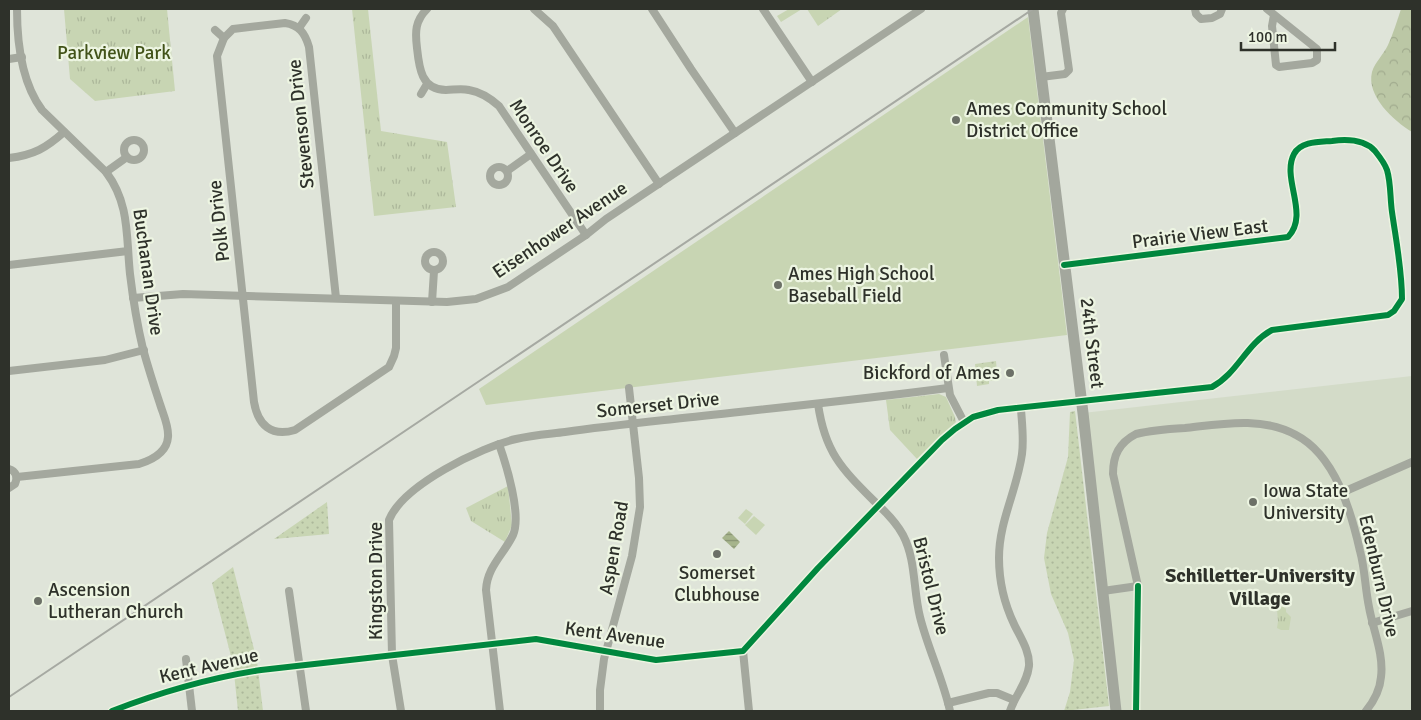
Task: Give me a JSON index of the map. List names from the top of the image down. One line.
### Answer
{"streets":{"main road":["24th Street"],"street":["Stevenson Drive","Monroe Drive","Polk Drive","Eisenhower Avenue","Prairie View East","Buchanan Drive","Somerset Drive","Aspen Road","Edenburn Drive","Kingston Drive","Bristol Drive","Kent Avenue"]},"crossings":[["Stevenson Drive","Eisenhower Avenue"],["Monroe Drive","Eisenhower Avenue"],["Polk Drive","Eisenhower Avenue"],["Eisenhower Avenue","Buchanan Drive"],["Prairie View East","24th Street"],["Somerset Drive","Aspen Road"],["Somerset Drive","Kingston Drive"],["Somerset Drive","Bristol Drive"],["Aspen Road","Kent Avenue"],["Kingston Drive","Kent Avenue"]],"districts":["Schilletter-University Village"],"parks":["Parkview Park"],"places":["Ames Community School District Office","Ames High School Baseball Field","Bickford of Ames","Iowa State University","Somerset Clubhouse","Ascension Lutheran Church"],"scale_bar":"100 m"}
